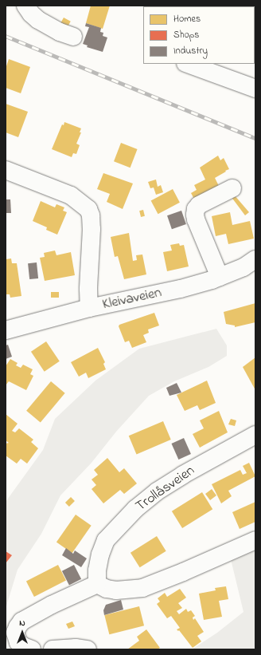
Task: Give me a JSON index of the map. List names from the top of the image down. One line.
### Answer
{"streets":{"street":["Kleivaveien","Trollåsveien"]},"legend":["Homes","Shops","Industry"],"north":"top"}
